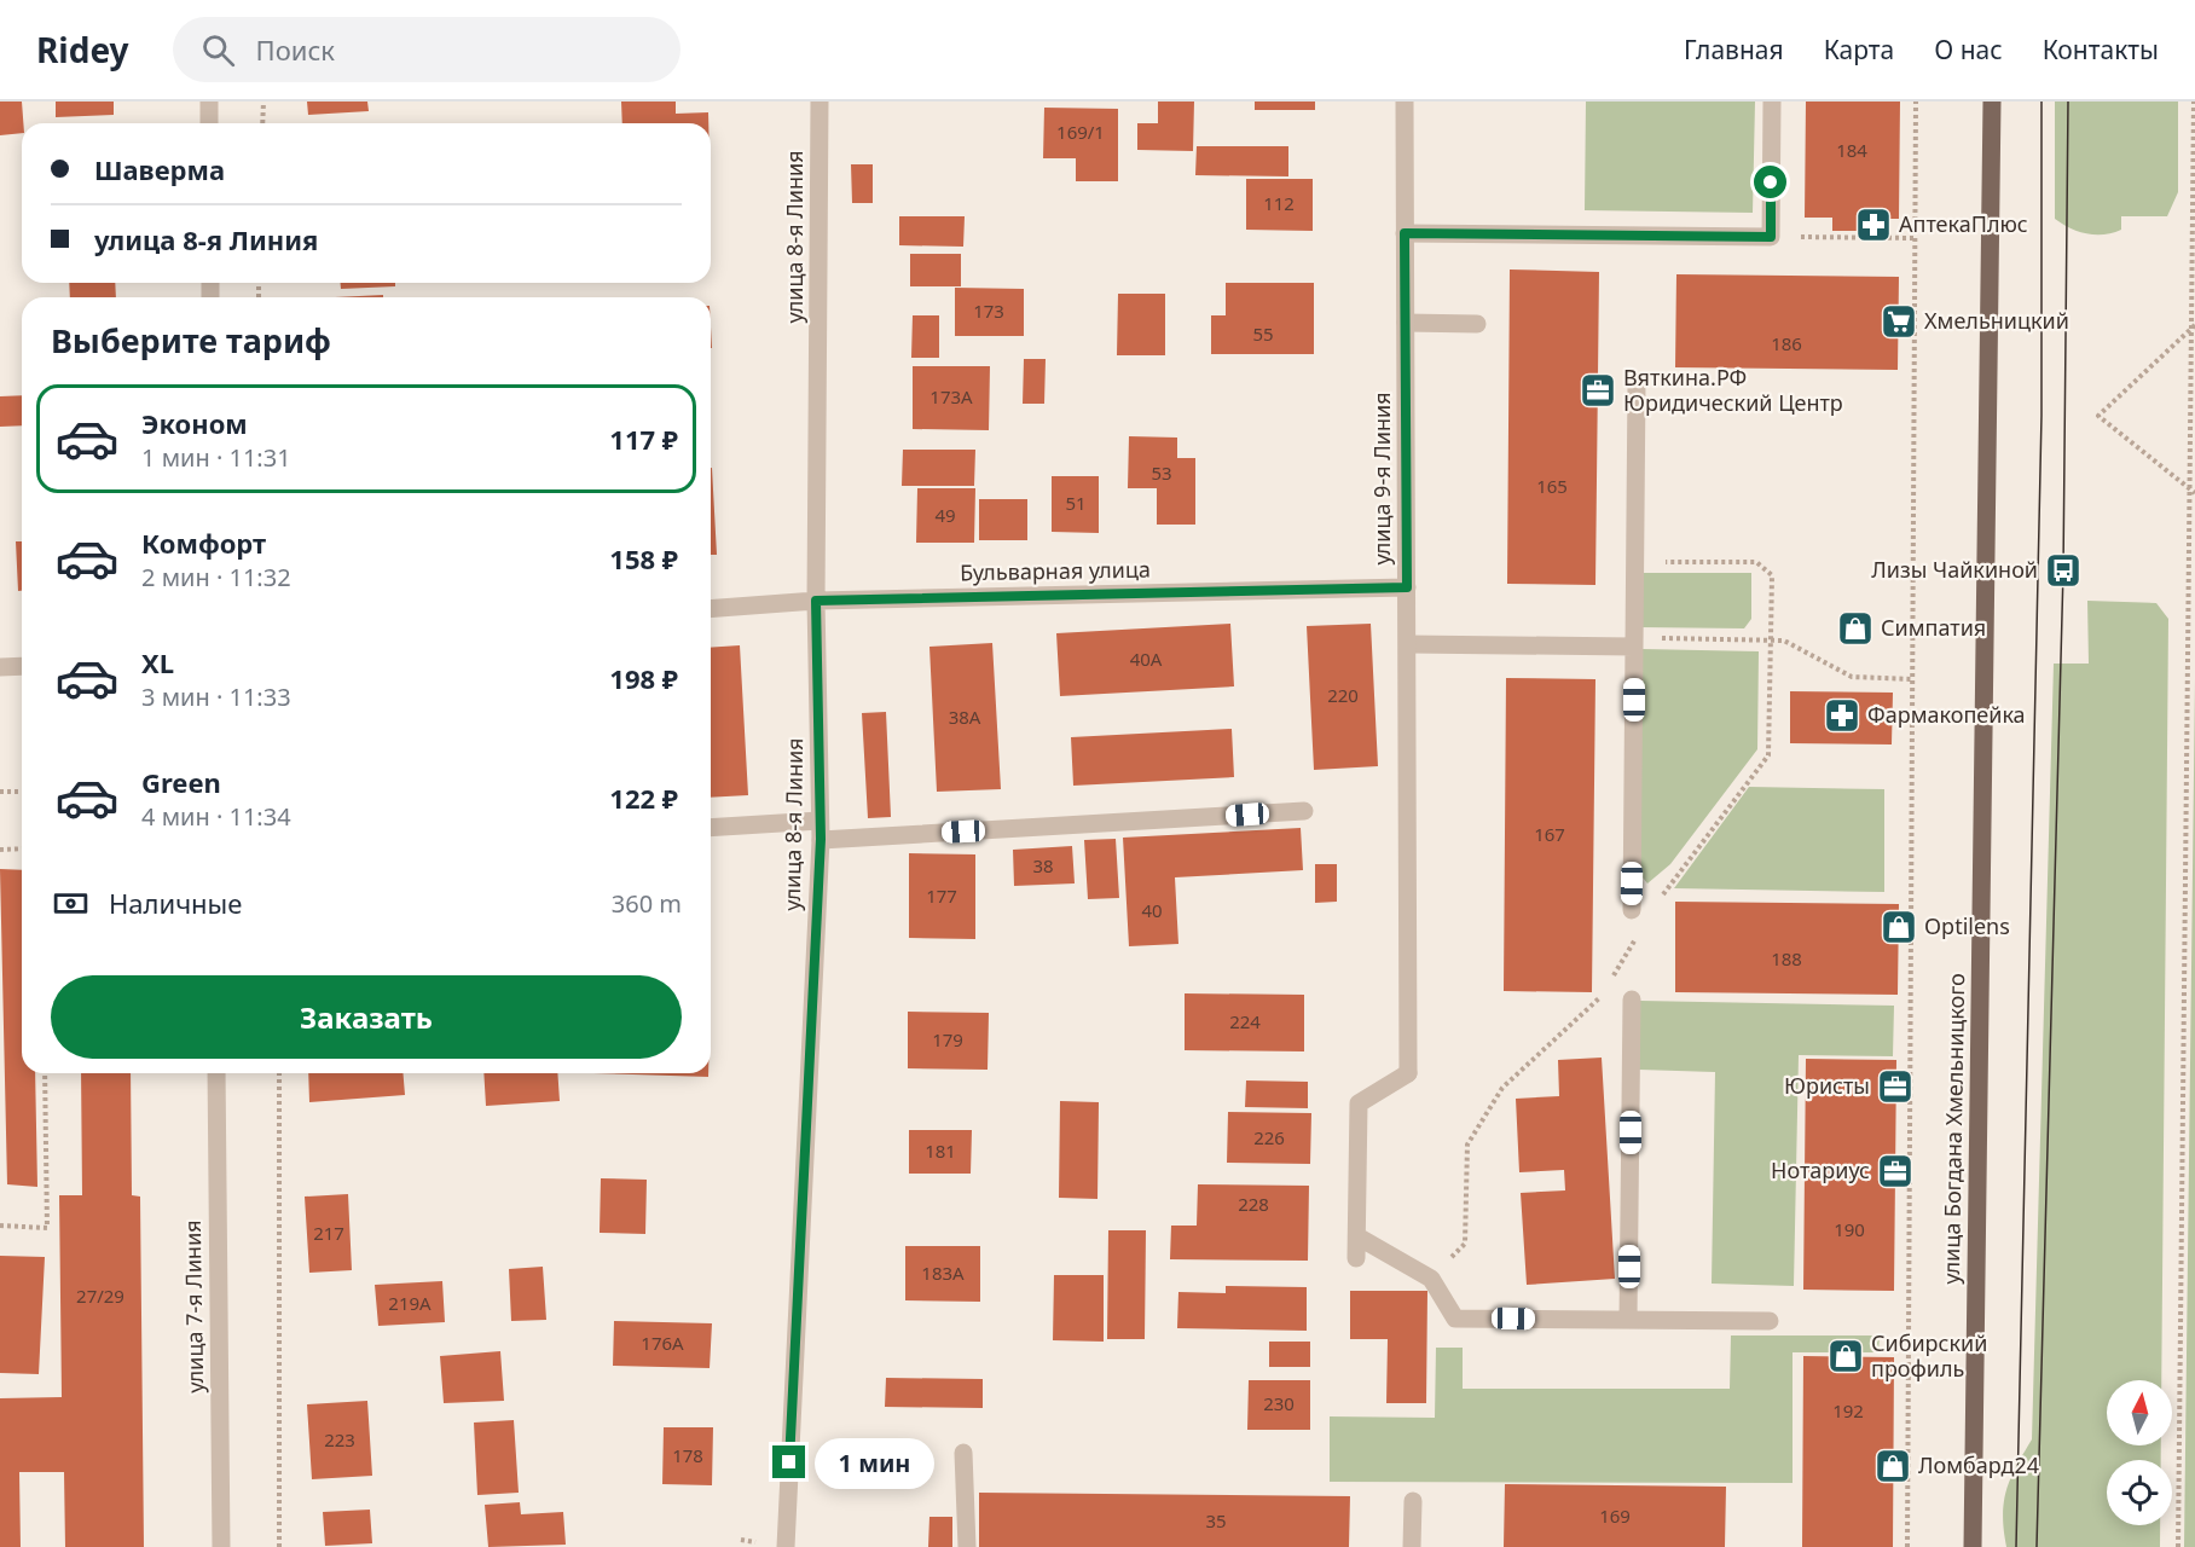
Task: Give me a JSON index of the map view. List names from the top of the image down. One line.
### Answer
{"streets":{"main road":["улица Богдана Хмельницкого"],"street":["улица 8-я Линия","улица 9-я Линия","Бульварная улица","улица 7-я Линия"]},"crossings":[["улица 8-я Линия","Бульварная улица"],["улица 9-я Линия","Бульварная улица"]],"places":{"pharmacy":["АптекаПлюс","Фармакопейка"],"supermarket":["Хмельницкий"],"office":["Вяткина.РФ Юридический Центр","Юристы","Нотариус"],"bus stop":["Лизы Чайкиной"],"shop":["Симпатия","Optilens","Сибирский профиль","Ломбард24"]},"house_numbers":["169/1","184","112","173","55","186","173А","53","165","51","49","40А","220","38А","167","38","177","40","188","224","179","226","181","228","190","217","183А","27/29","219А","176А","230","192","223","178","169","35"],"north":"top","page":{"header":"Ridey","search":"Поиск","nav":["Главная","Карта","О нас","Контакты"],"banner":["Шаверма","улица 8-я Линия"],"heading":"Выберите тариф","list":[{"name":"Эконом","note":"1 мин · 11:31","value":"117 ₽"},{"name":"Комфорт","note":"2 мин · 11:32","value":"158 ₽"},{"name":"XL","note":"3 мин · 11:33","value":"198 ₽"},{"name":"Green","note":"4 мин · 11:34","value":"122 ₽"}],"pay":["Наличные","360 m"],"buttons":"Заказать","bubble":"1 мин"}}
